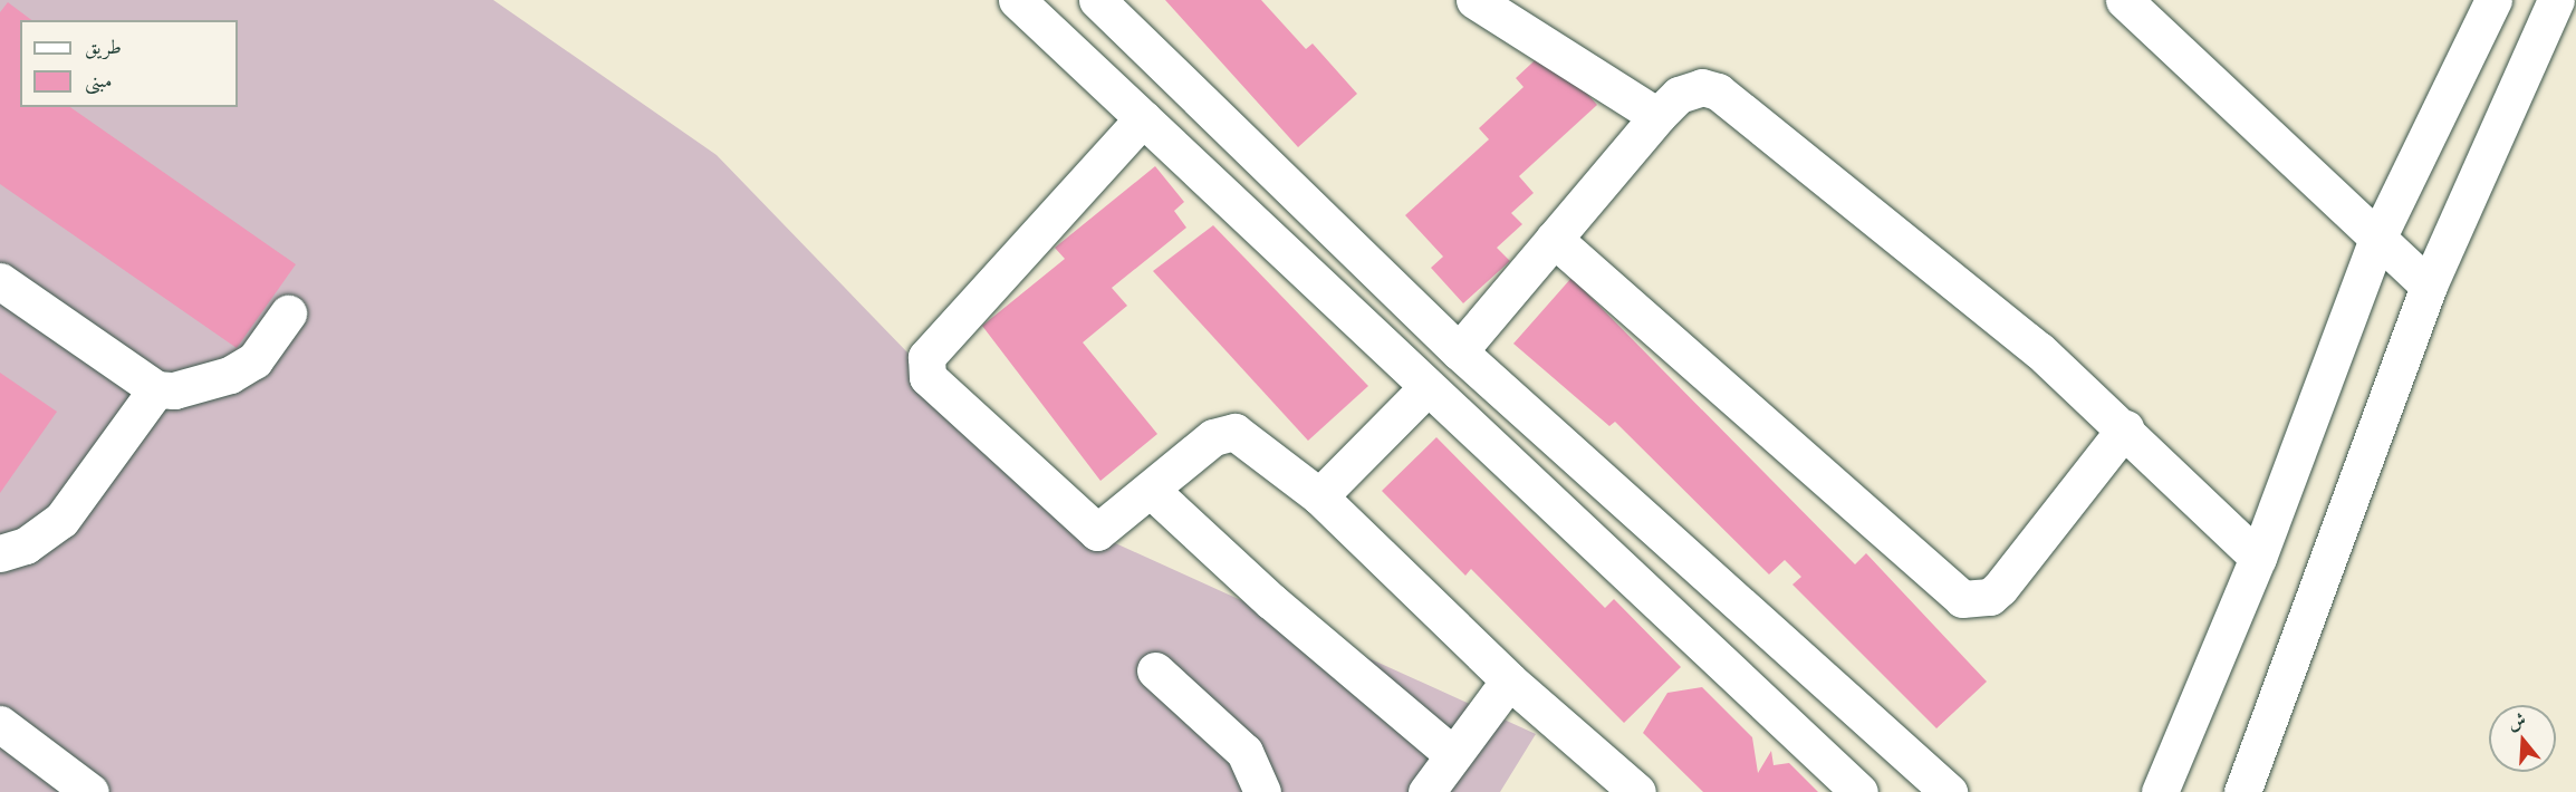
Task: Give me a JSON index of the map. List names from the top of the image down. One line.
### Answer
{"legend":["طريق","مبنى"],"north":"top"}
